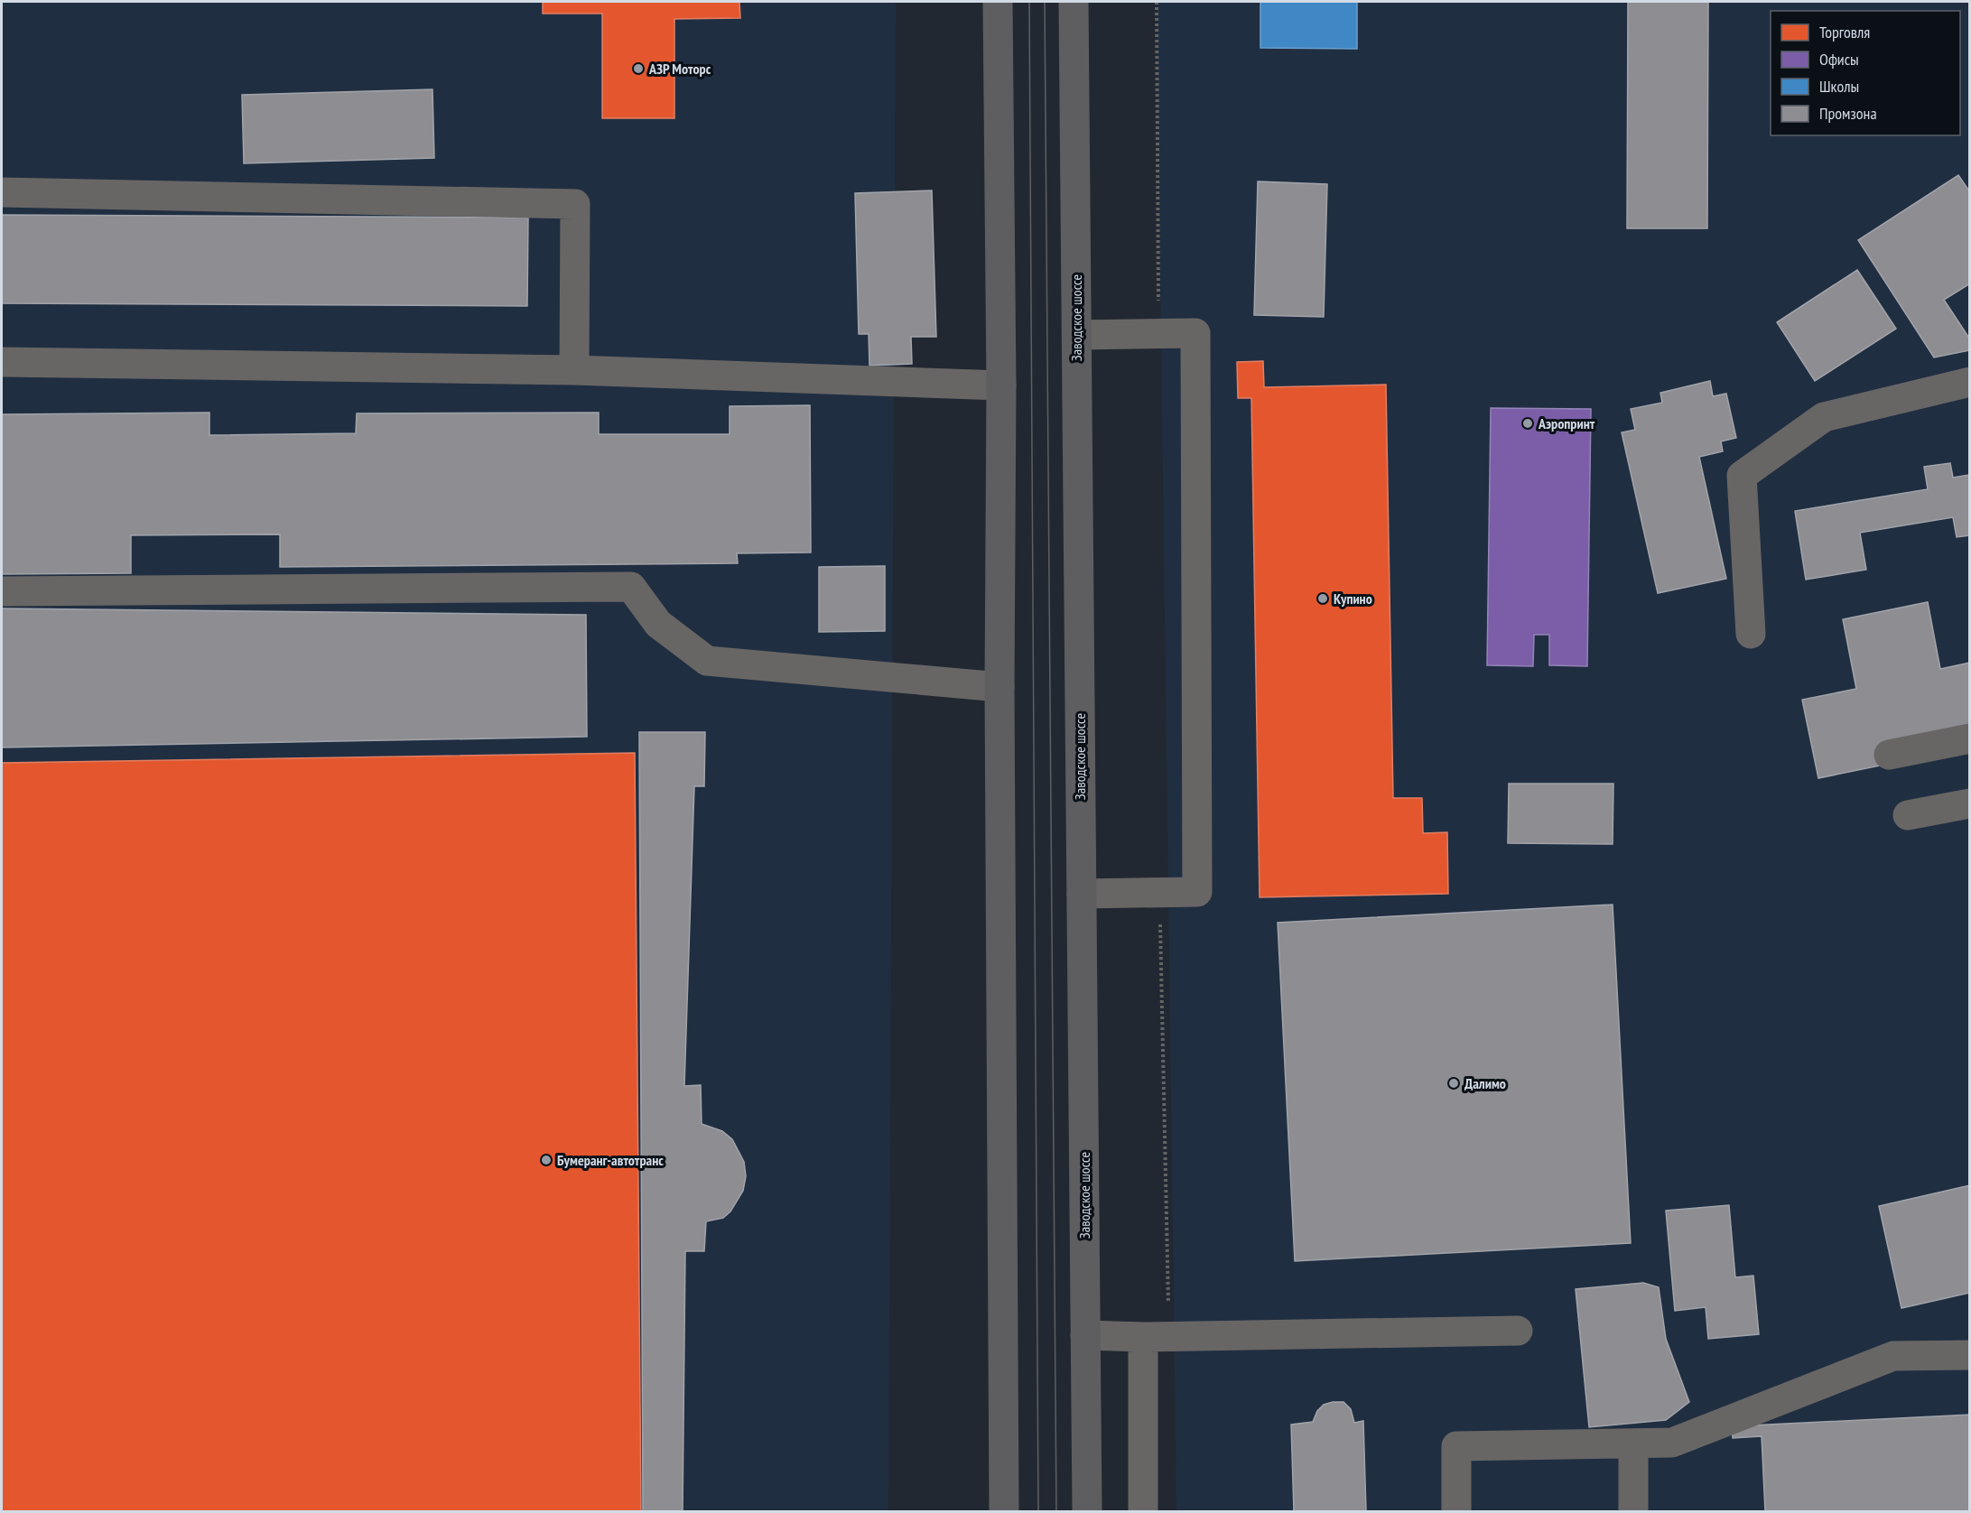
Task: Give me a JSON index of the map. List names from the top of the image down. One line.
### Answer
{"streets":{"main road":["Заводское шоссе"]},"places":["АЗР Моторс","Аэропринт","Купино","Далимо","Бумеранг-автотранс"],"legend":["Торговля","Офисы","Школы","Промзона"]}
